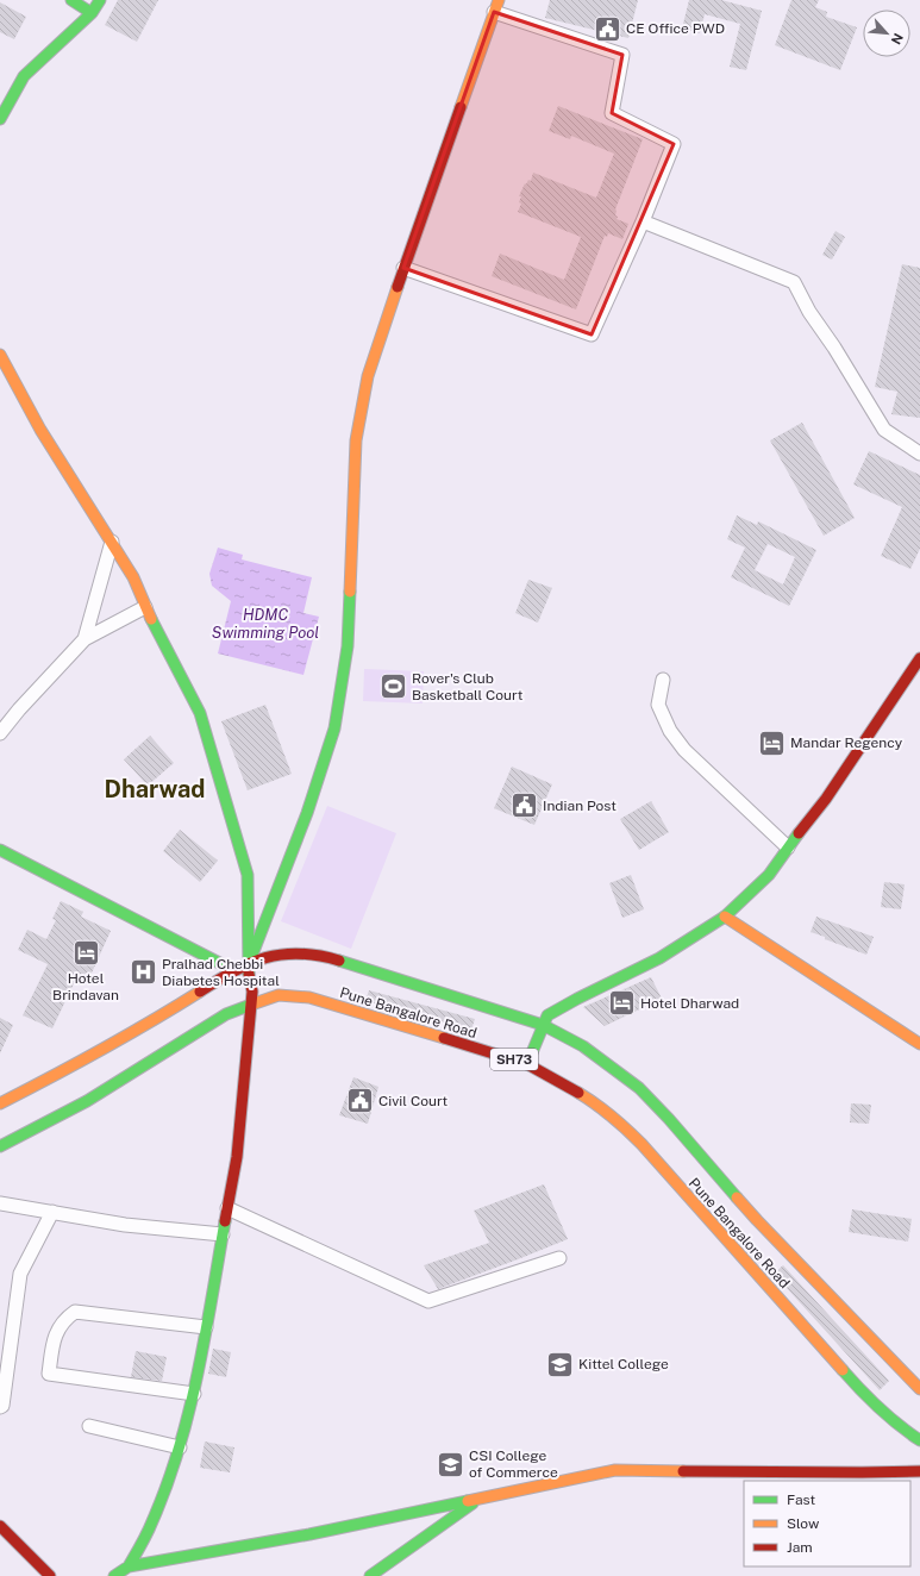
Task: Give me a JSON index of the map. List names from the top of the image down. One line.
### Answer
{"streets":{"street":["Pune Bangalore Road","SH73"]},"districts":["Dharwad"],"water":["HDMC Swimming Pool"],"places":{"public building":["CE Office PWD","Indian Post","Civil Court"],"sports":["Rover's Club Basketball Court"],"hotel":["Mandar Regency","Hotel Brindavan","Hotel Dharwad"],"hospital":["Pralhad Chebbi Diabetes Hospital"],"school or university":["Kittel College","CSI College of Commerce"]},"legend":["Fast","Slow","Jam"],"north":"bottom right"}
